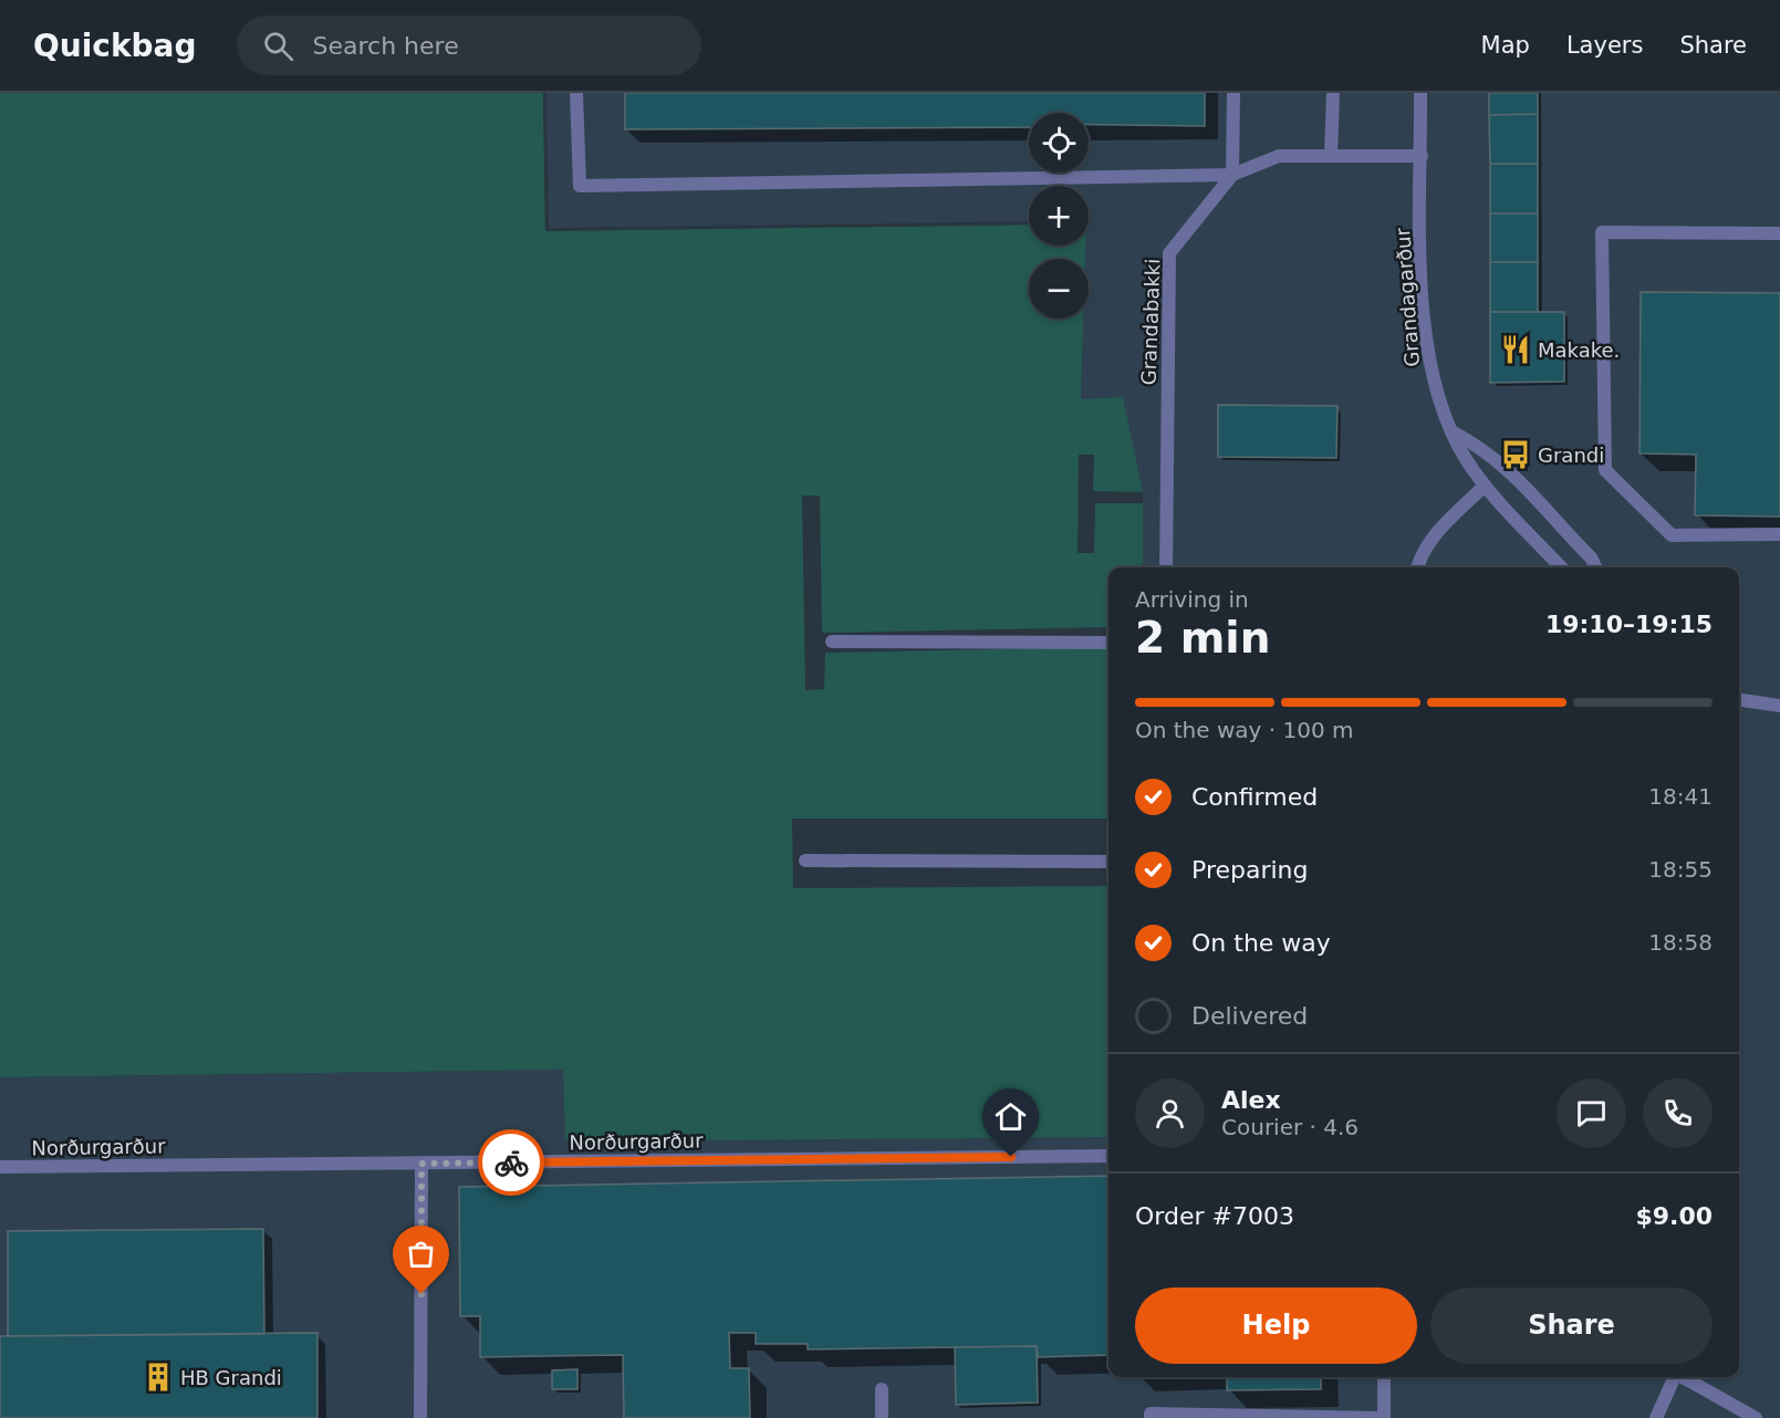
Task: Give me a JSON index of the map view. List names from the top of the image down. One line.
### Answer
{"streets":{"street":["Grandagarður","Grandabakki","Norðurgarður"]},"places":{"restaurant":["Makake."],"bus stop":["Grandi"],"building":["HB Grandi"]},"page":{"header":"Quickbag","search":"Search here","nav":["Map","Layers","Share"],"map_buttons":["+","−"],"heading":["2 min","Arriving in","19:10–19:15"],"panel":["Alex","Courier · 4.6","Order #7003","$9.00"],"bar":"On the way · 100 m","list":[["Confirmed","18:41"],["Preparing","18:55"],["On the way","18:58"],"Delivered"],"buttons":["Help","Share"]}}
